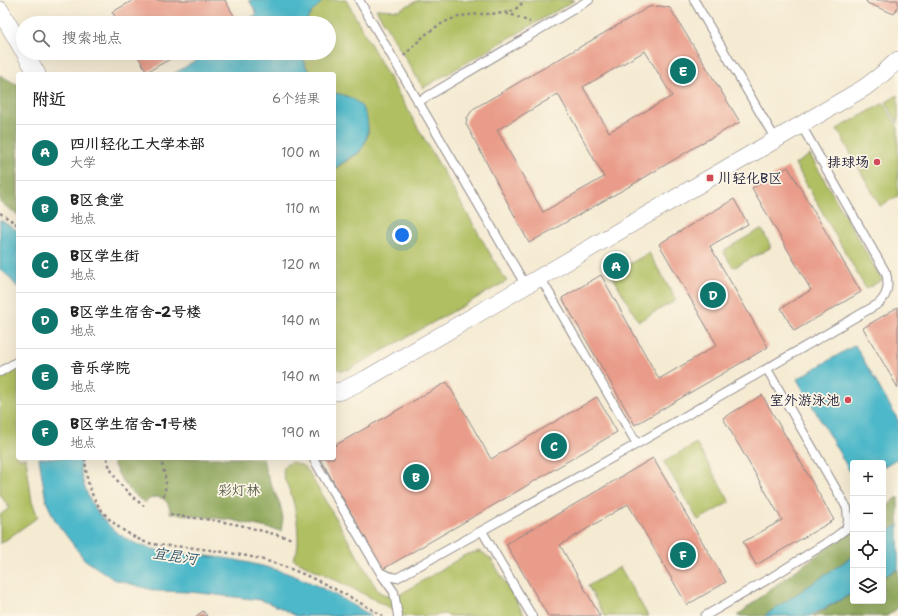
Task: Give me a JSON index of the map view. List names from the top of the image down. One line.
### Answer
{"water":["宜昆河"],"parks":["彩灯林"],"places":{"other":["排球场","室外游泳池"],"transit":["川轻化B区"]},"page":{"search":"搜索地点","pins":["E","A","D","C","B","F"],"heading":["附近","6个结果"],"list":[{"mark":"A","name":"四川轻化工大学本部","note":"大学","value":"100 m"},{"mark":"B","name":"B区食堂","note":"地点","value":"110 m"},{"mark":"C","name":"B区学生街","note":"地点","value":"120 m"},{"mark":"D","name":"B区学生宿舍-2号楼","note":"地点","value":"140 m"},{"mark":"E","name":"音乐学院","note":"地点","value":"140 m"},{"mark":"F","name":"B区学生宿舍-1号楼","note":"地点","value":"190 m"}],"map_buttons":["+","−"]}}
